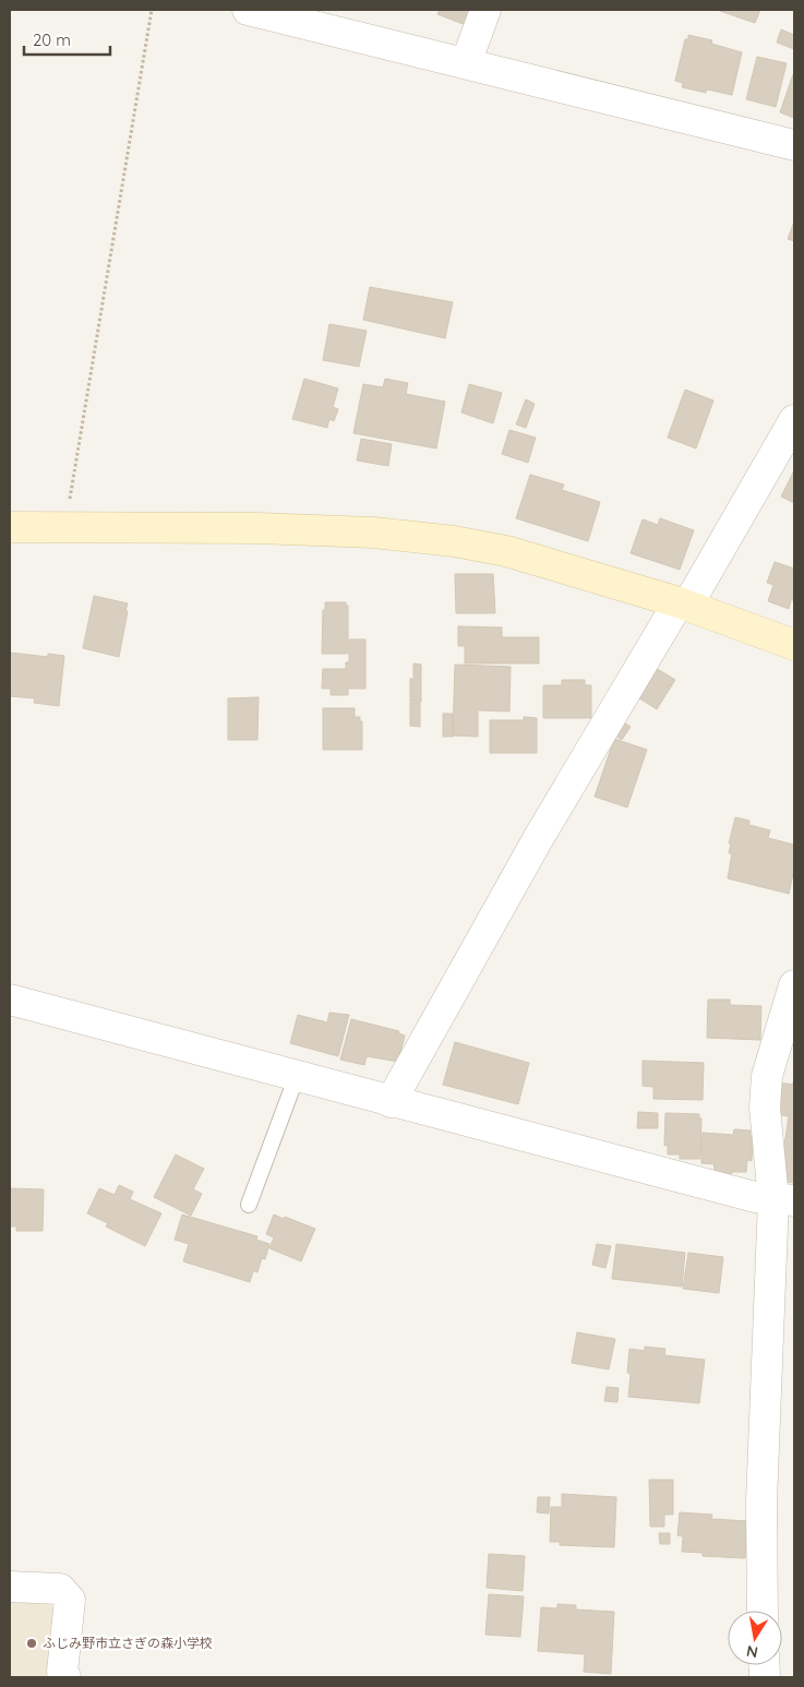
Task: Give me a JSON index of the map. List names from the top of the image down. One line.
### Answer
{"places":["ふじみ野市立さぎの森小学校"],"scale_bar":"20 m","north":"bottom"}
